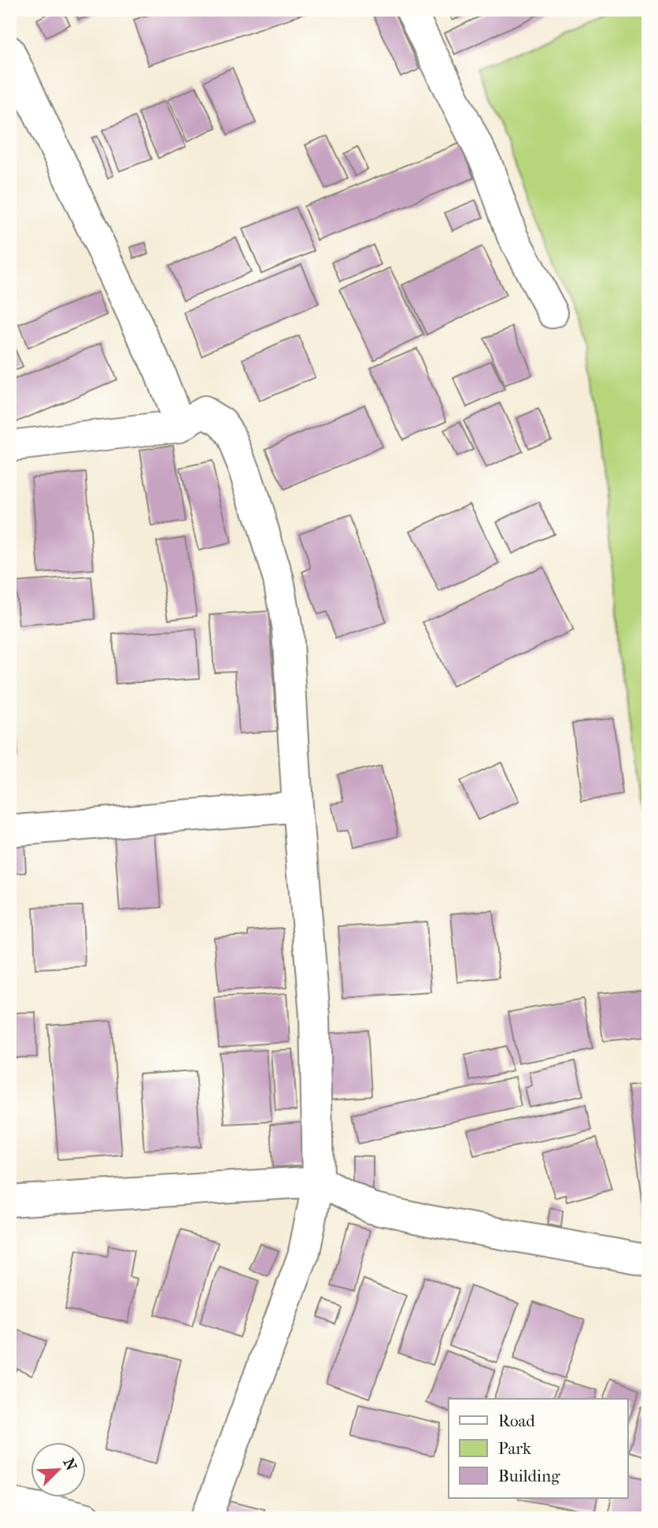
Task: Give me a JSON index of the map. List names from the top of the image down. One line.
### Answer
{"legend":["Road","Park","Building"],"north":"top right"}
